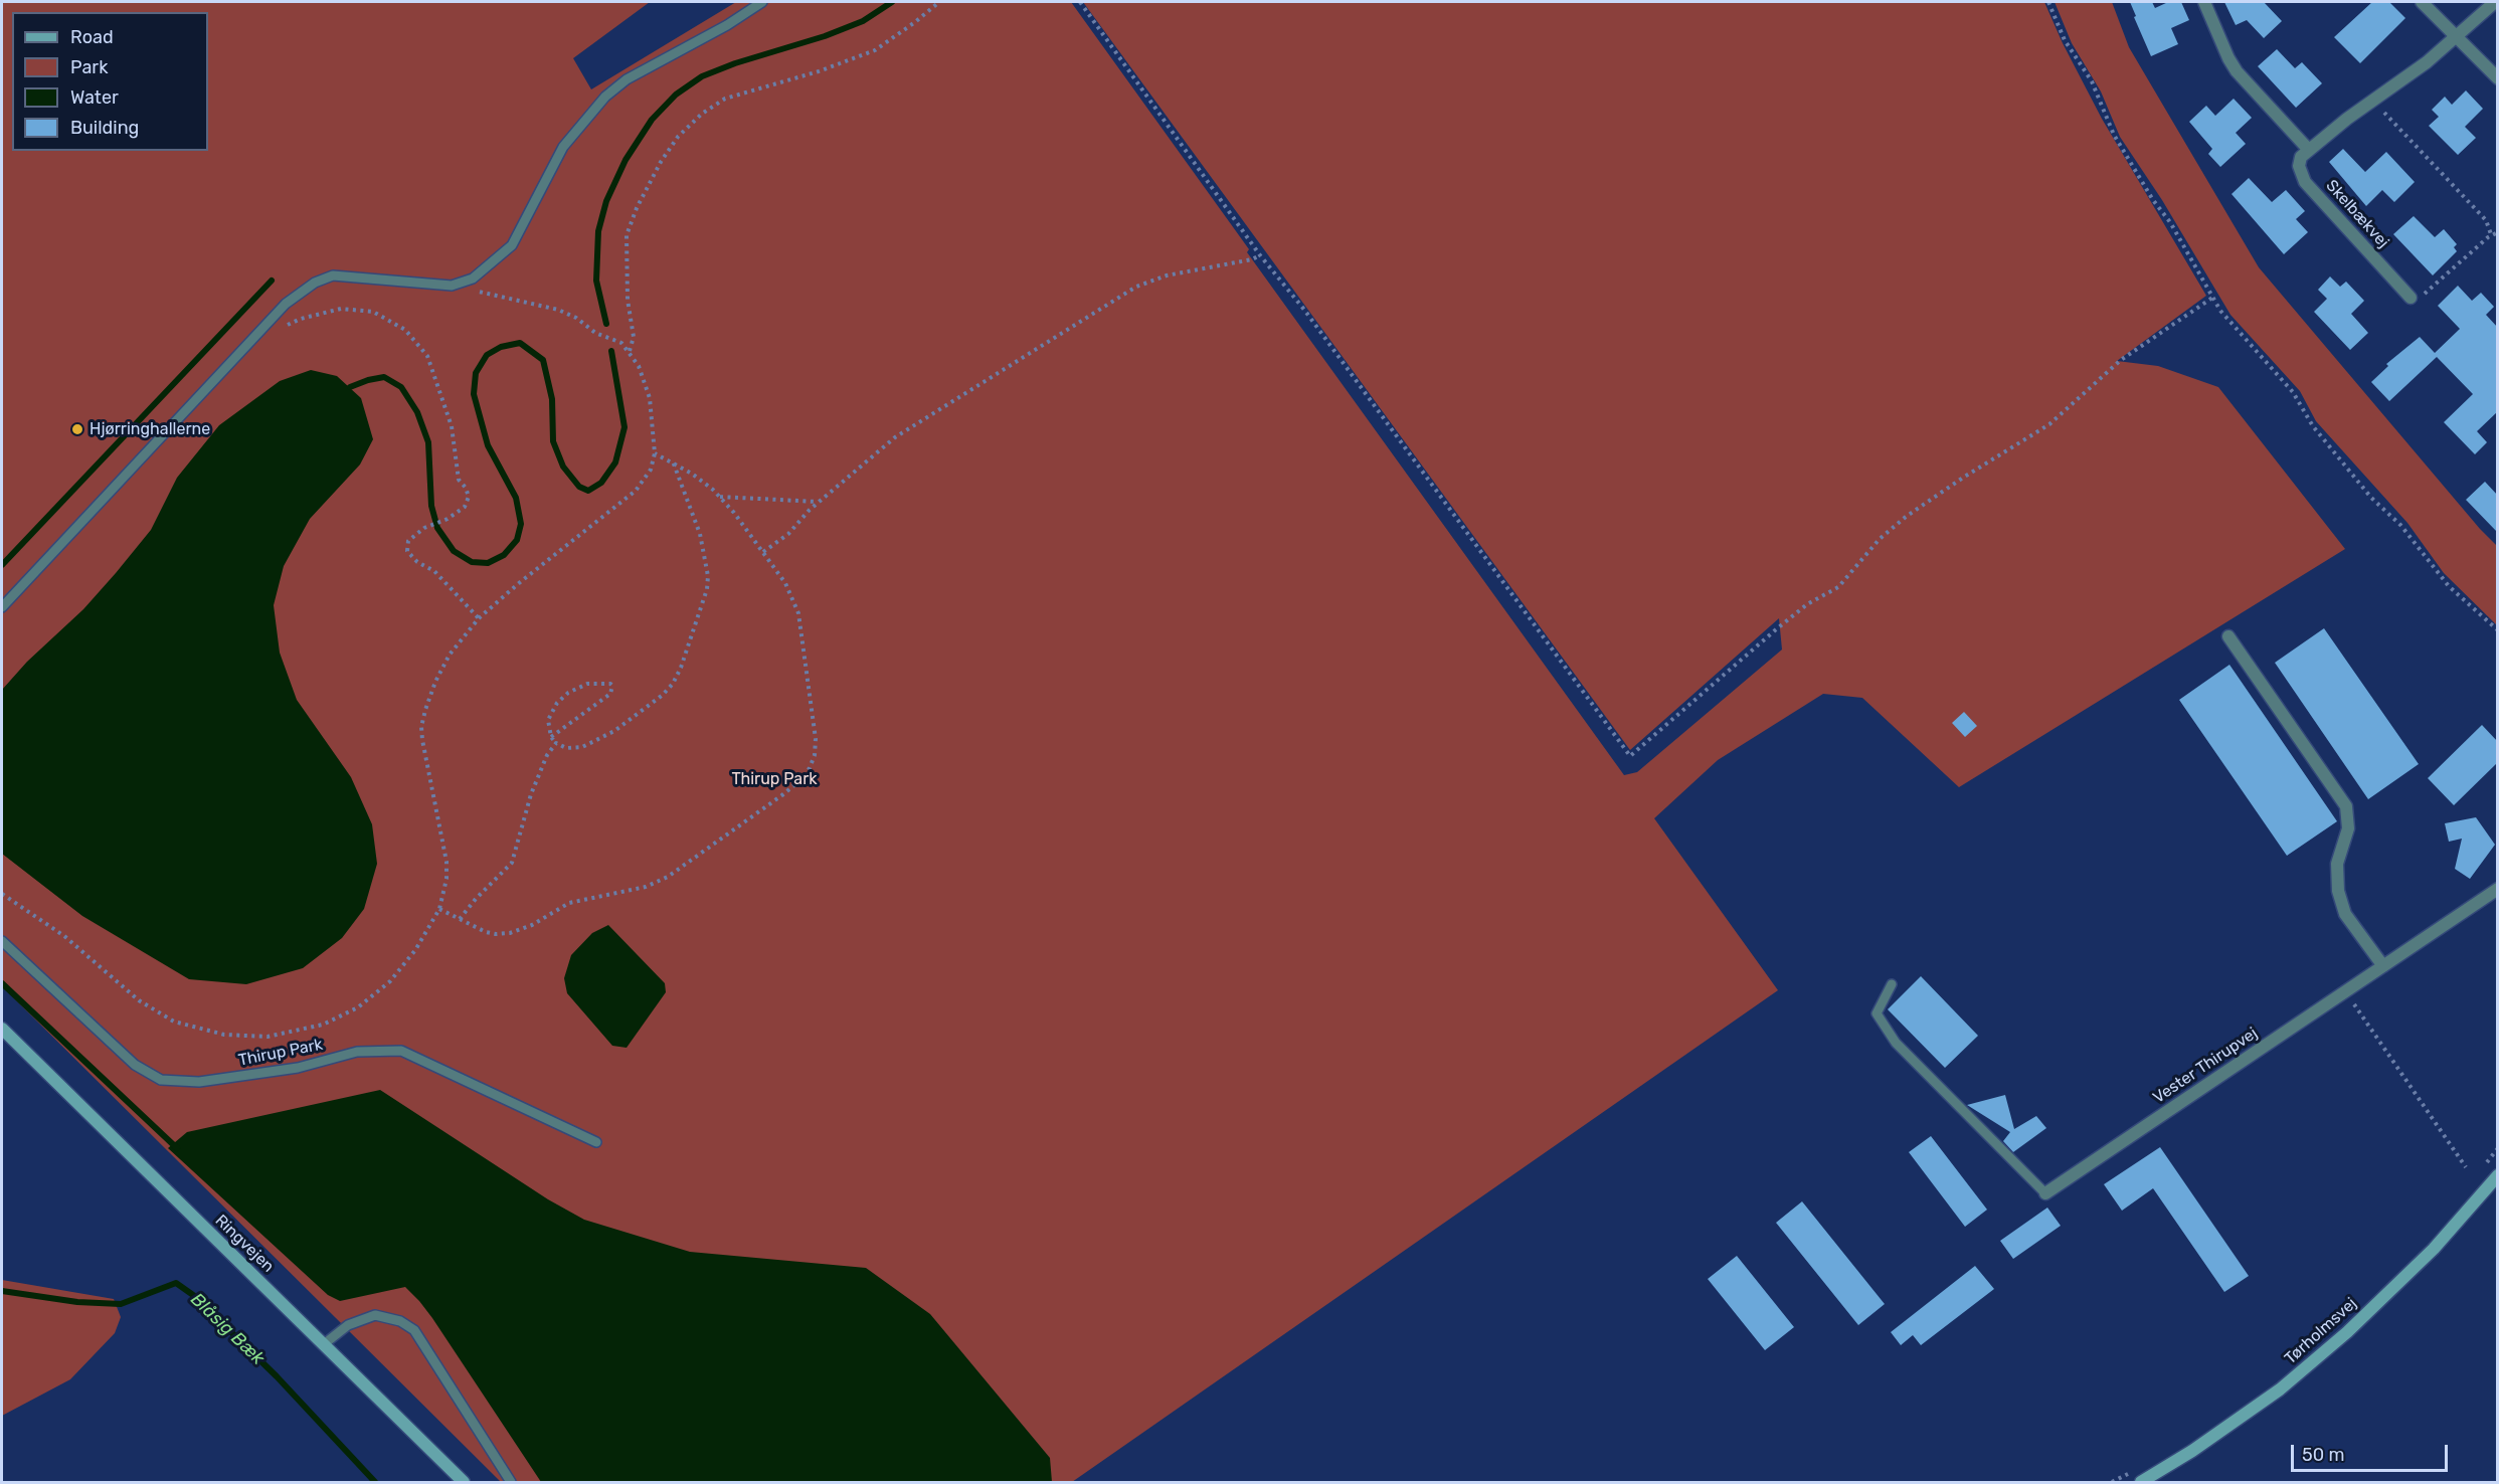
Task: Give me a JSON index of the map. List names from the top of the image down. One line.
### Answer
{"streets":{"main road":["Ringvejen","Tørholmsvej"],"street":["Skelbækvej","Vester Thirupvej"],"lane":["Thirup Park"]},"water":["Blåsig Bæk"],"parks":["Thirup Park"],"places":["Hjørringhallerne"],"legend":["Road","Park","Water","Building"],"scale_bar":"50 m"}
